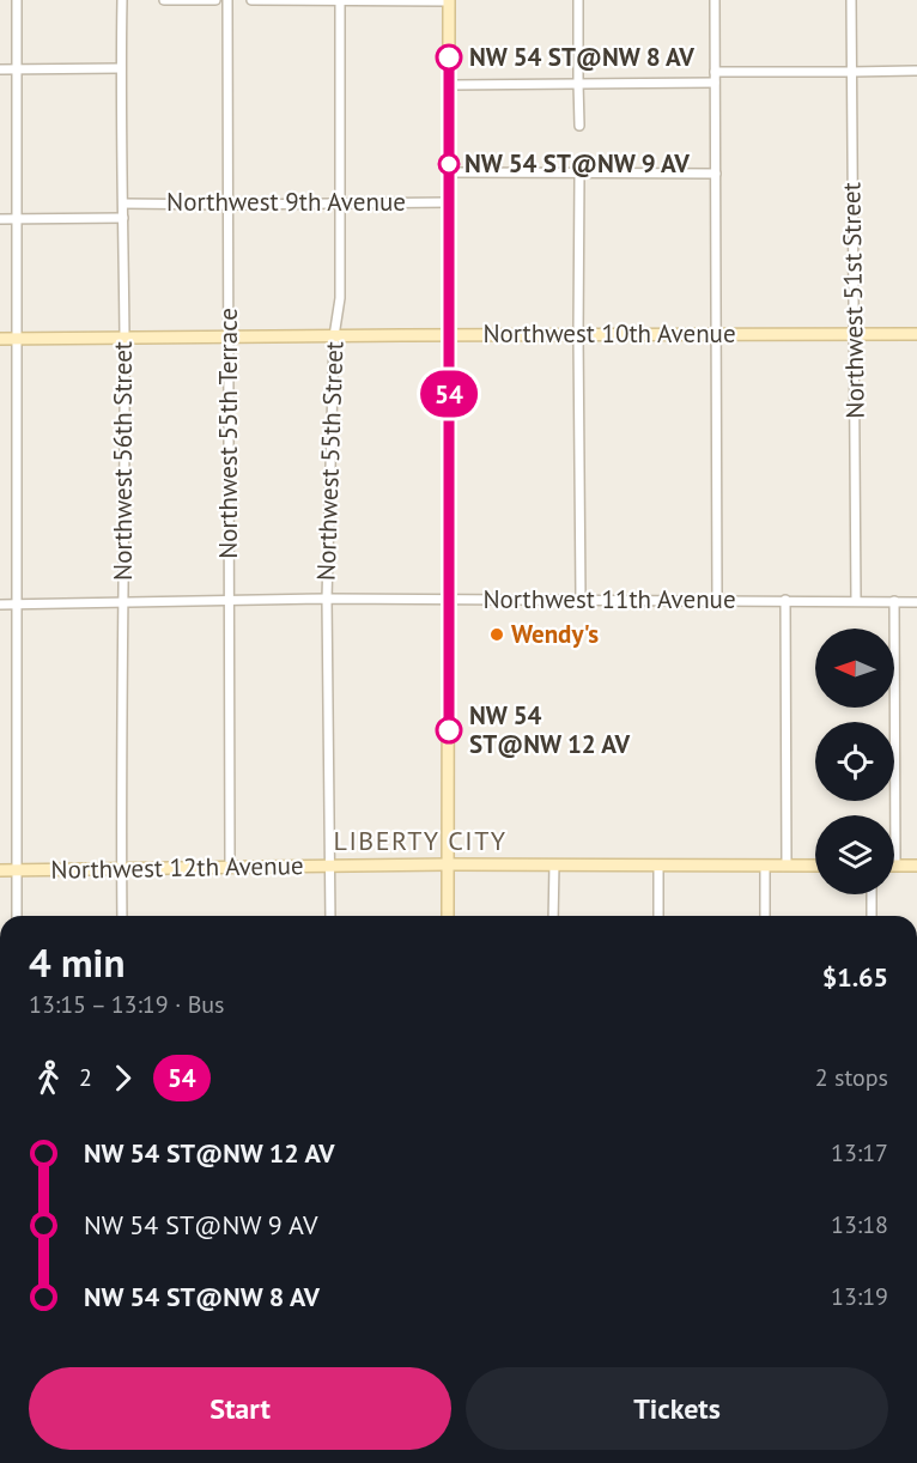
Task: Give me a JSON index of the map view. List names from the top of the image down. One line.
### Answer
{"streets":{"main road":["Northwest 10th Avenue","Northwest 12th Avenue"],"street":["Northwest 9th Avenue","Northwest 51st Street","Northwest 55th Terrace","Northwest 56th Street","Northwest 55th Street","Northwest 11th Avenue"]},"crossings":[["Northwest 9th Avenue","Northwest 55th Terrace"],["Northwest 9th Avenue","Northwest 56th Street"],["Northwest 9th Avenue","Northwest 55th Street"],["Northwest 51st Street","Northwest 10th Avenue"],["Northwest 51st Street","Northwest 11th Avenue"],["Northwest 10th Avenue","Northwest 55th Terrace"],["Northwest 10th Avenue","Northwest 56th Street"],["Northwest 10th Avenue","Northwest 55th Street"],["Northwest 55th Terrace","Northwest 11th Avenue"],["Northwest 55th Terrace","Northwest 12th Avenue"],["Northwest 56th Street","Northwest 11th Avenue"],["Northwest 56th Street","Northwest 12th Avenue"],["Northwest 55th Street","Northwest 11th Avenue"],["Northwest 55th Street","Northwest 12th Avenue"]],"districts":["LIBERTY CITY"],"places":["NW 54 ST@NW 8 AV","NW 54 ST@NW 9 AV","Wendy's","NW 54 ST@NW 12 AV"],"lines":["bus line 54"],"north":"left","page":{"on_map":"54","heading":["4 min","13:15 – 13:19 · Bus","$1.65"],"legs":["2","54","2 stops"],"list":[{"name":"NW 54 ST@NW 12 AV","value":"13:17"},{"name":"NW 54 ST@NW 9 AV","value":"13:18"},{"name":"NW 54 ST@NW 8 AV","value":"13:19"}],"buttons":["Start","Tickets"]}}
